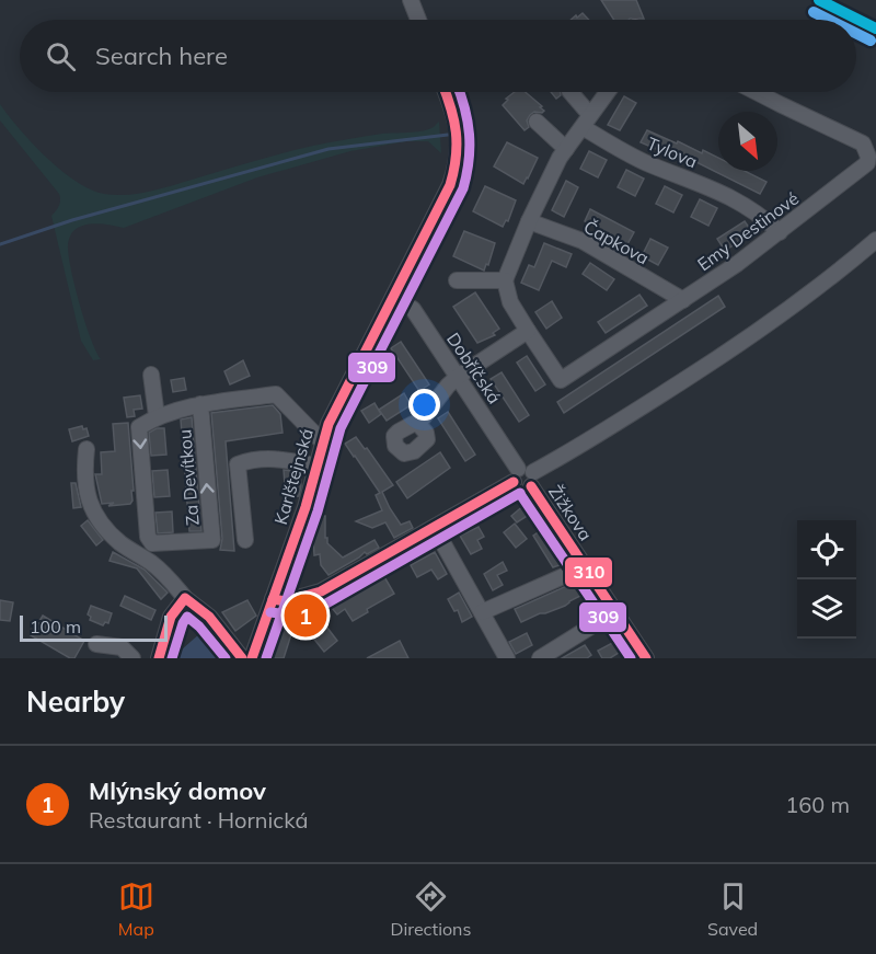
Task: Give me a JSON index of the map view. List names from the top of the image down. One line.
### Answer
{"streets":{"street":["Tylova","Emy Destinové","Čapkova","Dobříčská","Karlštejnská","Za Devítkou","Žižkova"]},"crossings":[["Tylova","Emy Destinové"],["Emy Destinové","Čapkova"],["Dobříčská","Karlštejnská"],["Karlštejnská","Za Devítkou"]],"lines":["transit line 310","transit line 309"],"scale_bar":"100 m","north":"bottom right","page":{"search":"Search here","pins":"1","scale":"100 m","heading":"Nearby","list":[{"mark":"1","name":"Mlýnský domov","note":"Restaurant · Hornická","value":"160 m"}],"nav":["Map","Directions","Saved"]}}
